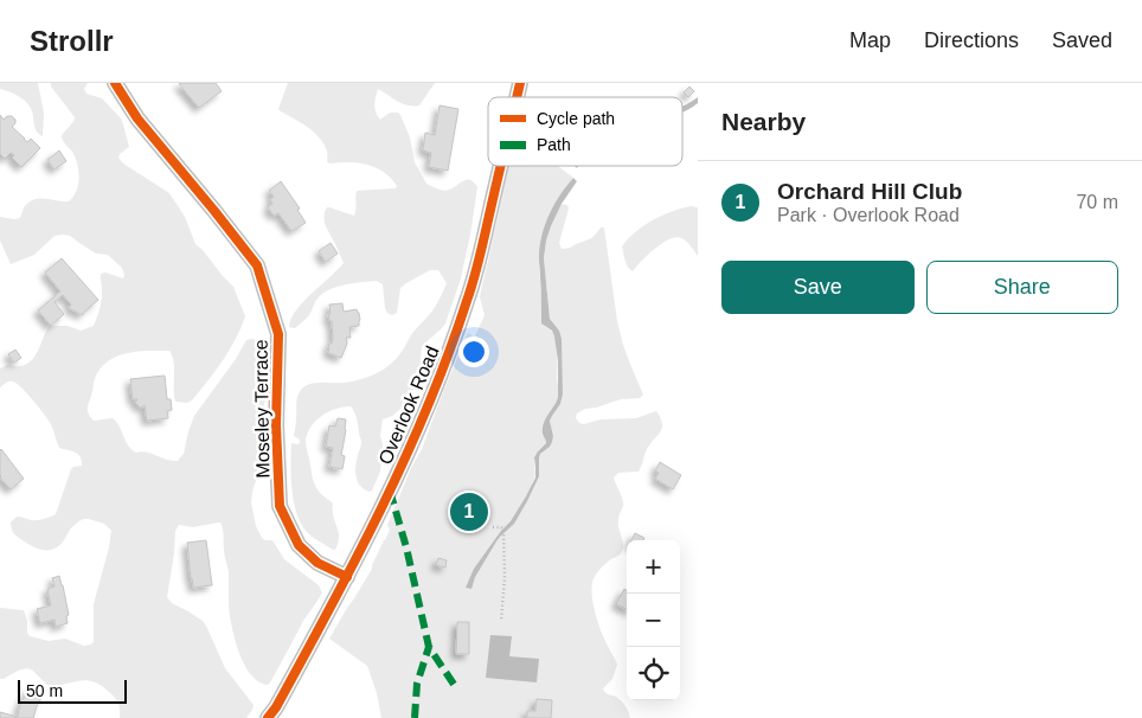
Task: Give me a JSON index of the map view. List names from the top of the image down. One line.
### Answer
{"streets":{"street":["Overlook Road","Moseley Terrace"]},"crossings":[["Overlook Road","Moseley Terrace"]],"legend":["Cycle path","Path"],"scale_bar":"50 m","page":{"header":"Strollr","nav":["Map","Directions","Saved"],"heading":"Nearby","list":[{"mark":"1","name":"Orchard Hill Club","note":"Park · Overlook Road","value":"70 m"}],"buttons":["Save","Share"],"pins":"1","map_buttons":["+","−"],"scale":"50 m"}}
